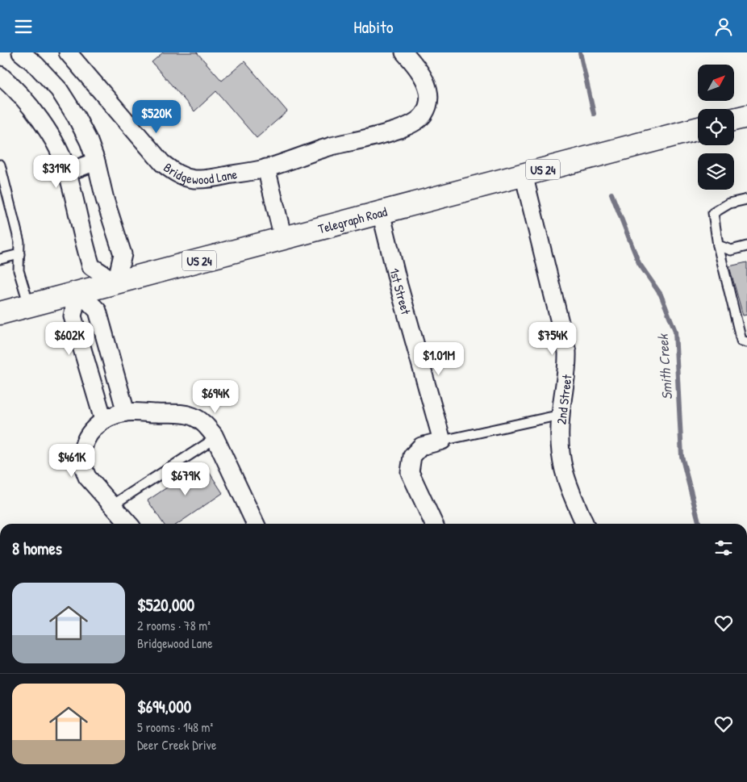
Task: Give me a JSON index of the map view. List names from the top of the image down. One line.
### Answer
{"streets":{"main road":["US 24","Telegraph Road"],"street":["Bridgewood Lane","1st Street","2nd Street"]},"crossings":[["Telegraph Road","1st Street"],["Telegraph Road","2nd Street"]],"water":["Smith Creek"],"north":"top right","page":{"header":"Habito","price":["$520K","$319K","$602K","$754K","$1.01M","$694K","$461K","$679K"],"heading":"8 homes","list":[{"name":"$520,000","note":"2 rooms · 78 m² · Bridgewood Lane"},{"name":"$694,000","note":"5 rooms · 148 m² · Deer Creek Drive"}]}}
